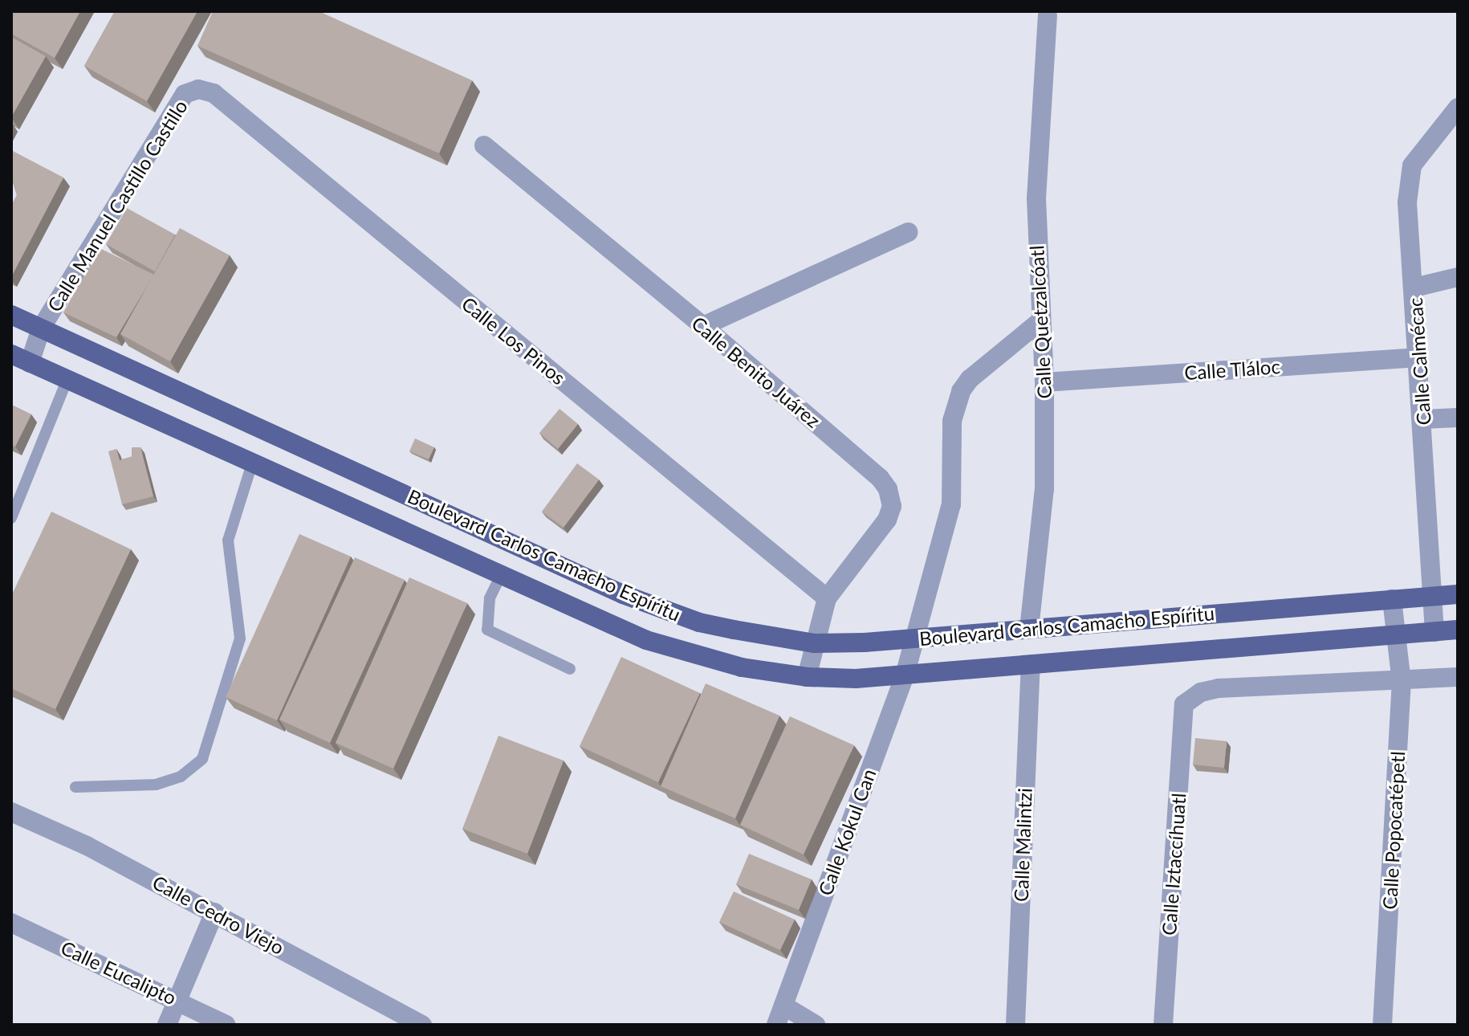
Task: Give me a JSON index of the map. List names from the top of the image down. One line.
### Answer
{"streets":{"main road":["Boulevard Carlos Camacho Espíritu"],"street":["Calle Manuel Castillo Castillo","Calle Quetzalcóatl","Calle Los Pinos","Calle Calmécac","Calle Tláloc","Calle Benito Juárez","Calle Popocatépetl","Calle Kokul Can","Calle Malintzi","Calle Iztaccíhuatl","Calle Cedro Viejo","Calle Eucalipto"]},"crossings":[["Calle Manuel Castillo Castillo","Calle Los Pinos"],["Calle Manuel Castillo Castillo","Boulevard Carlos Camacho Espíritu"],["Calle Quetzalcóatl","Calle Tláloc"],["Calle Quetzalcóatl","Boulevard Carlos Camacho Espíritu"],["Calle Quetzalcóatl","Calle Kokul Can"],["Calle Los Pinos","Calle Benito Juárez"],["Calle Calmécac","Calle Tláloc"],["Calle Calmécac","Boulevard Carlos Camacho Espíritu"],["Calle Benito Juárez","Boulevard Carlos Camacho Espíritu"],["Boulevard Carlos Camacho Espíritu","Calle Popocatépetl"],["Boulevard Carlos Camacho Espíritu","Calle Kokul Can"],["Boulevard Carlos Camacho Espíritu","Calle Malintzi"],["Calle Popocatépetl","Calle Iztaccíhuatl"]]}
